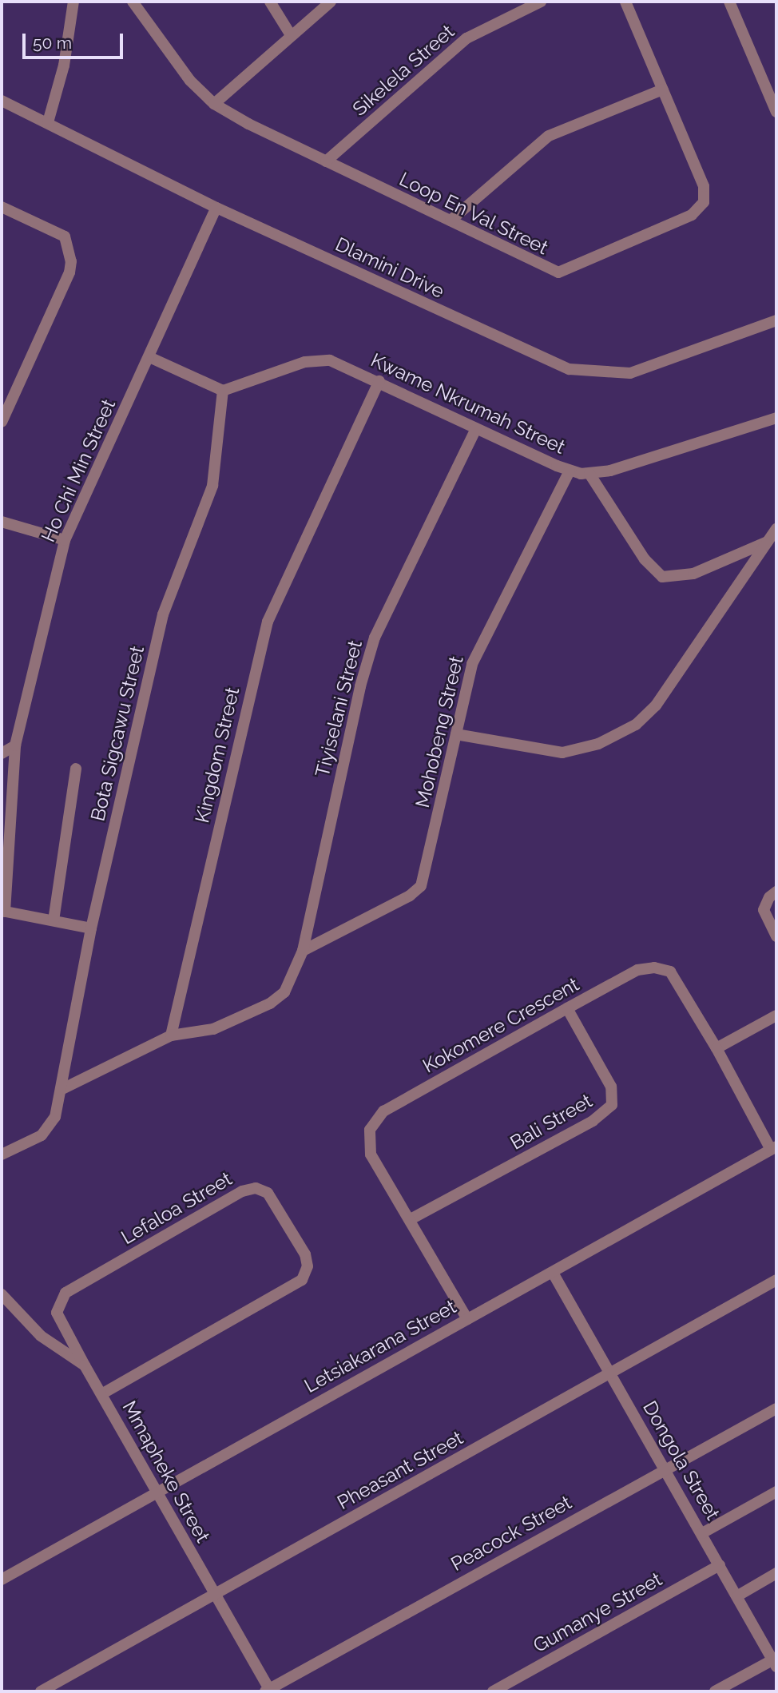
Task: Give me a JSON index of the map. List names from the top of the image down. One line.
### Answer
{"streets":{"street":["Sikelela Street","Loop En Val Street","Dlamini Drive","Kwame Nkrumah Street","Ho Chi Min Street","Tiyiselani Street","Mohobeng Street","Bota Sigcawu Street","Kingdom Street","Kokomere Crescent","Bali Street","Lefaloa Street","Letsiakarana Street","Dongola Street","Pheasant Street","Mmapheke Street","Peacock Street","Gumanye Street"]},"crossings":[["Sikelela Street","Loop En Val Street"],["Dlamini Drive","Ho Chi Min Street"],["Kwame Nkrumah Street","Tiyiselani Street"],["Kwame Nkrumah Street","Mohobeng Street"],["Kwame Nkrumah Street","Bota Sigcawu Street"],["Kwame Nkrumah Street","Kingdom Street"],["Tiyiselani Street","Mohobeng Street"],["Tiyiselani Street","Kingdom Street"],["Kokomere Crescent","Bali Street"],["Kokomere Crescent","Letsiakarana Street"],["Lefaloa Street","Mmapheke Street"],["Letsiakarana Street","Dongola Street"],["Letsiakarana Street","Mmapheke Street"],["Dongola Street","Pheasant Street"],["Dongola Street","Peacock Street"],["Dongola Street","Gumanye Street"],["Pheasant Street","Mmapheke Street"],["Mmapheke Street","Peacock Street"]],"scale_bar":"50 m"}
